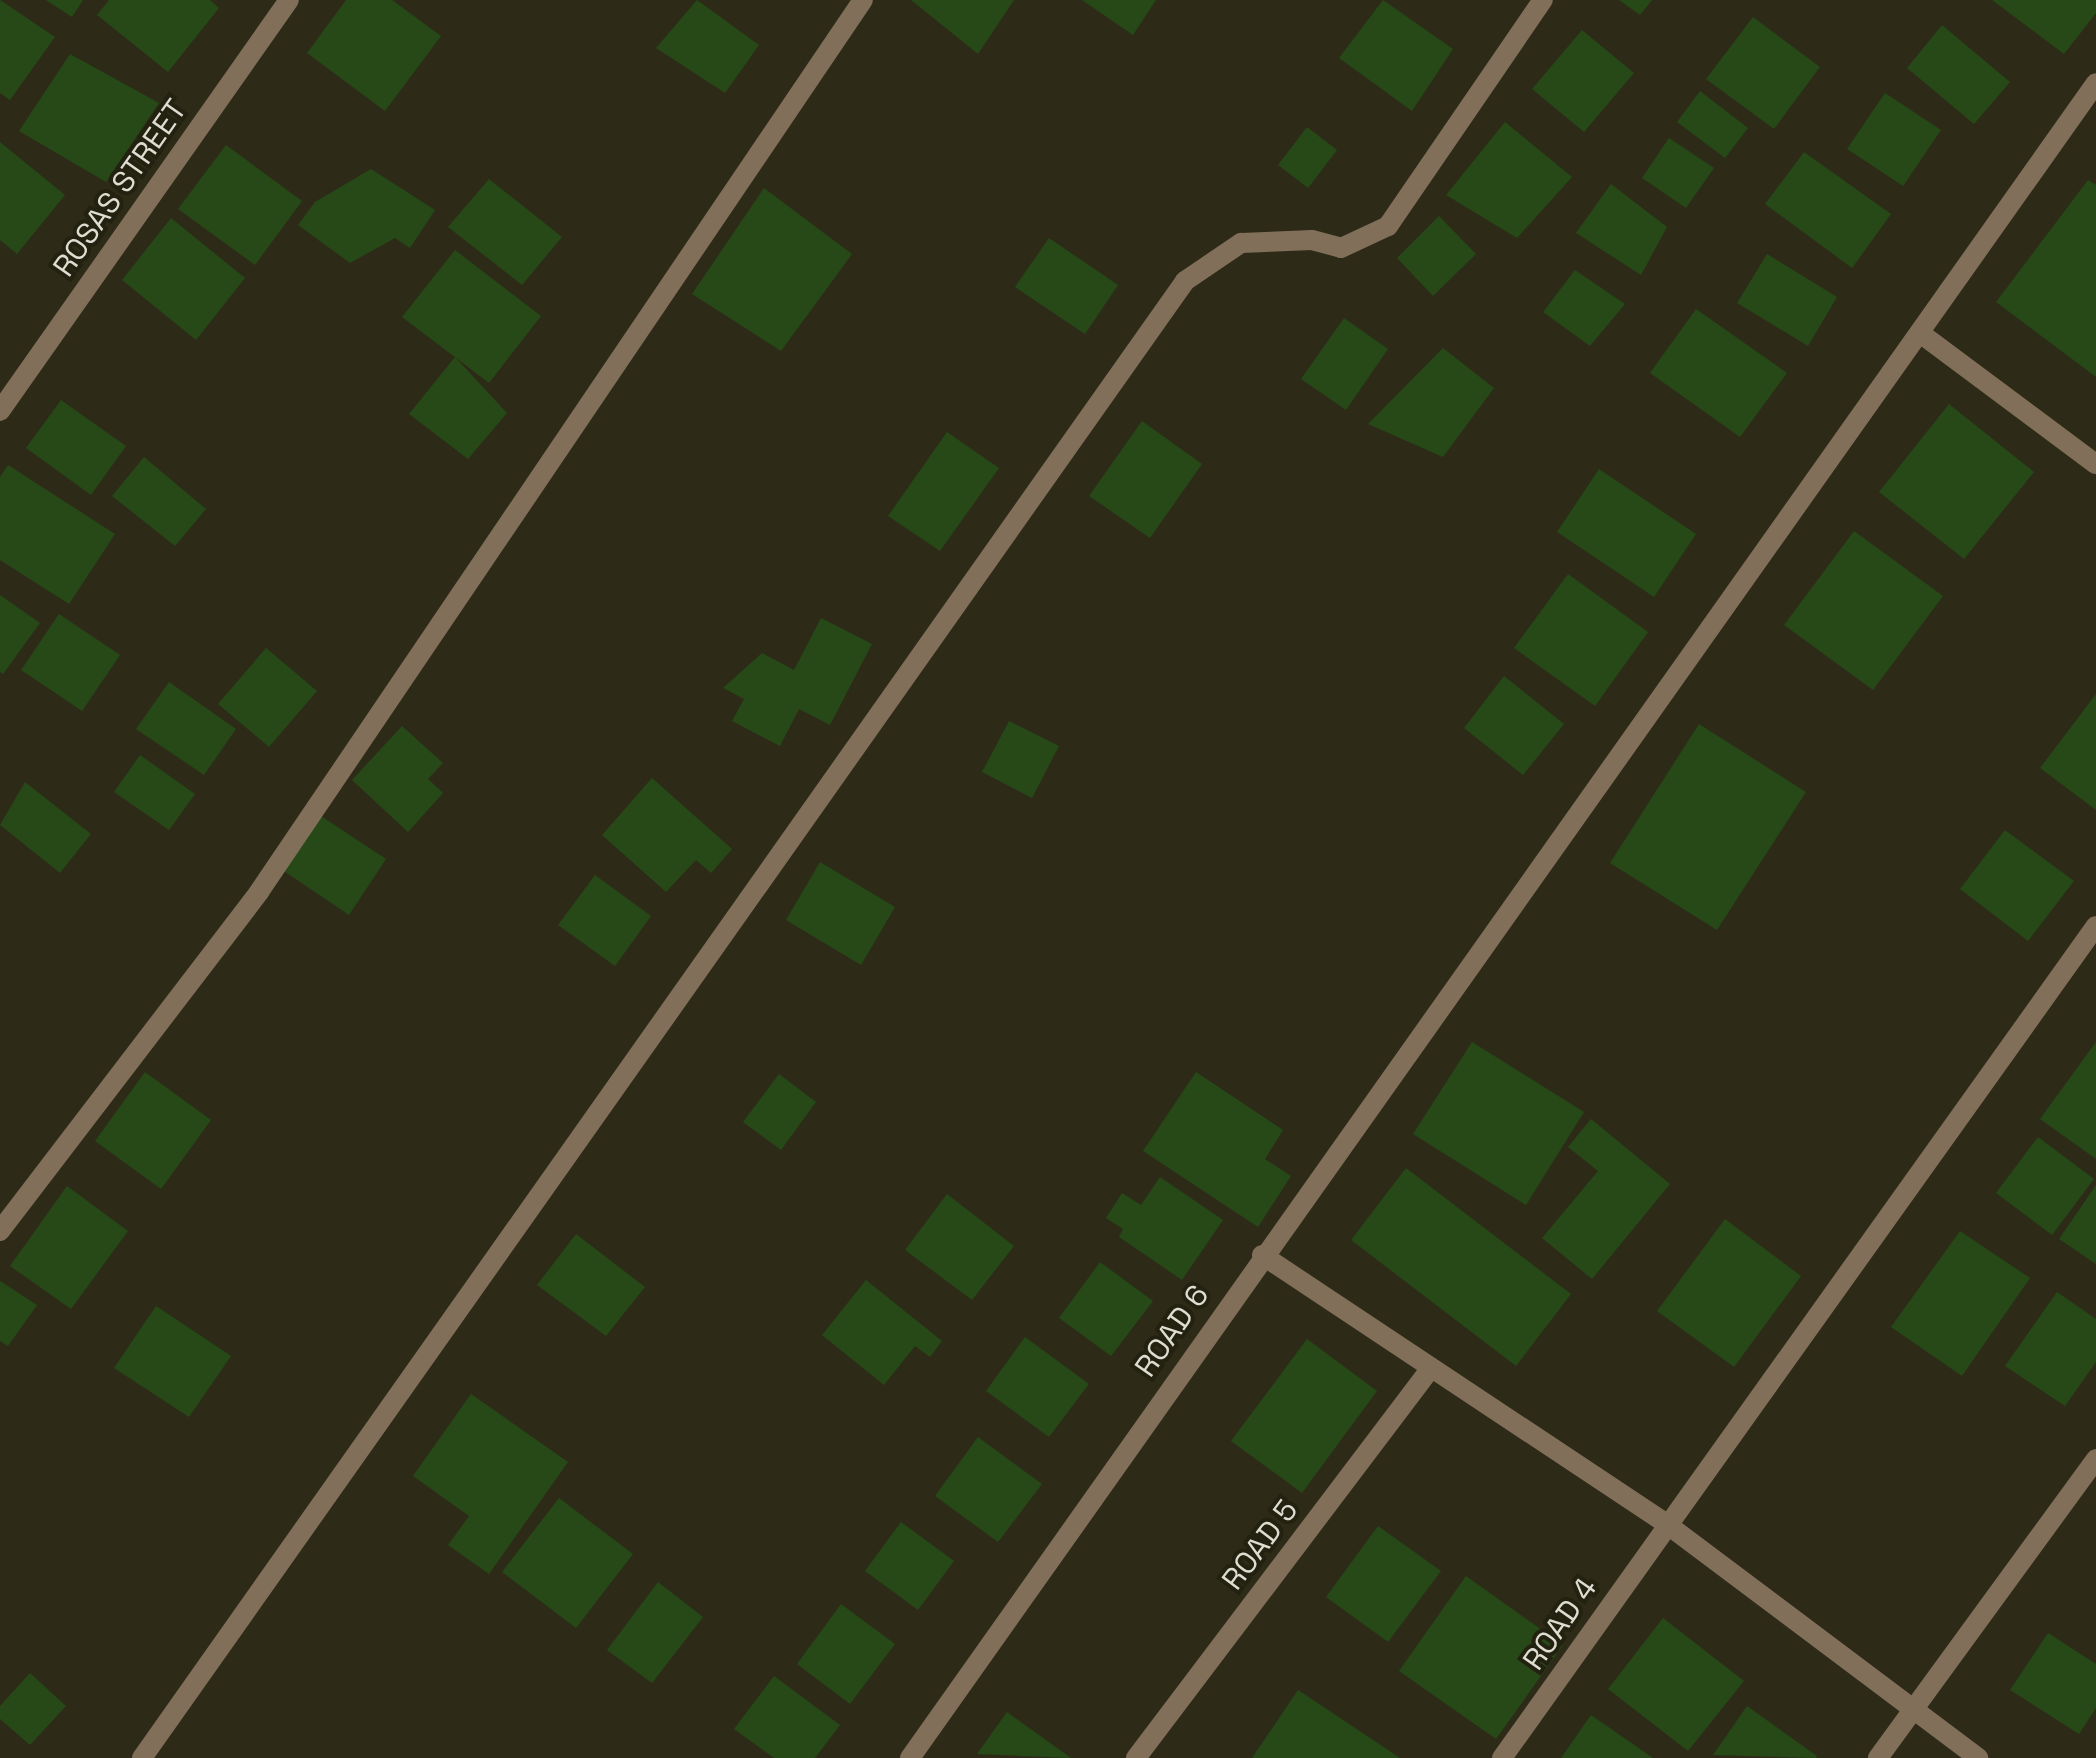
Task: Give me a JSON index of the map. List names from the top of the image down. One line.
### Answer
{"streets":{"street":["ROSAS STREET","ROAD 6","ROAD 5","ROAD 4"]}}
